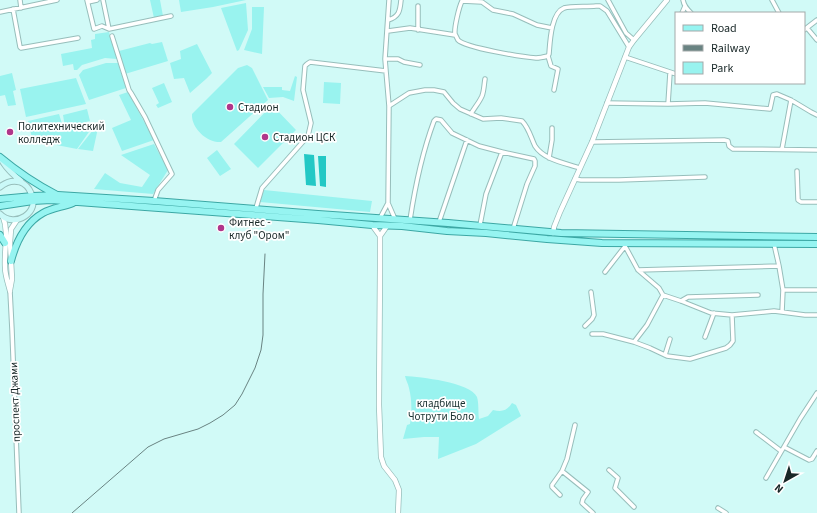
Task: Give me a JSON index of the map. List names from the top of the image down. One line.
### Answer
{"streets":{"street":["проспект Джами"]},"parks":["кладбище Чотрути Боло"],"places":["Стадион","Политехнический колледж","Стадион ЦСК","Фитнес - клуб \"Ором\""],"legend":["Road","Railway","Park"],"north":"bottom left"}
